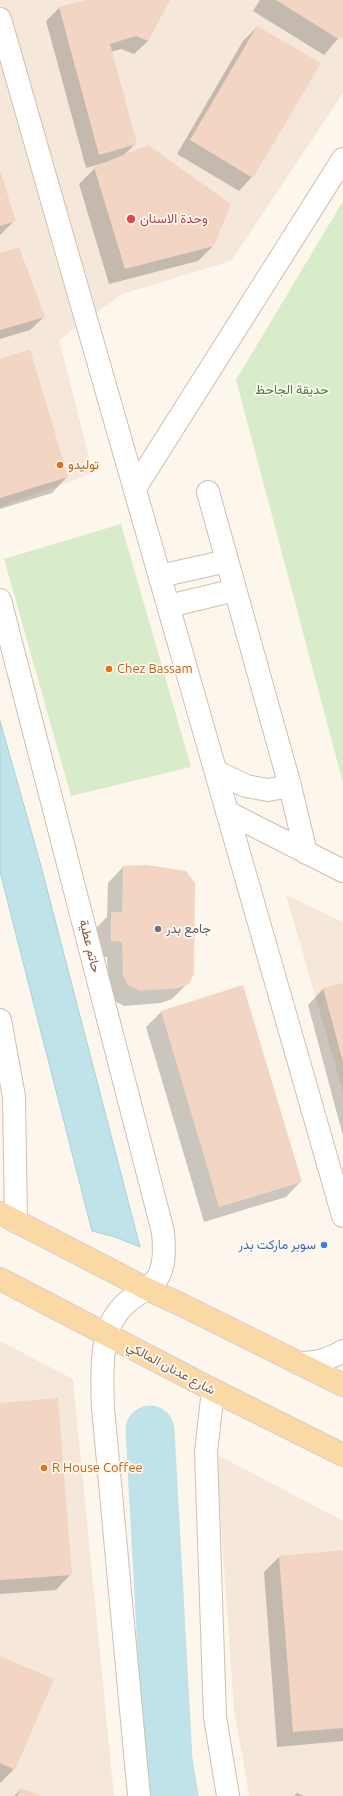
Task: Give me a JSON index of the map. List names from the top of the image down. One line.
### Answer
{"streets":{"main road":["شارع عدنان المالكي"],"street":["حاتم عطية"]},"parks":["حديقة الجاحظ"],"places":["وحدة الاسنان","توليدو","Chez Bassam","جامع بدر","سوبر ماركت بدر","R House Coffee"]}
